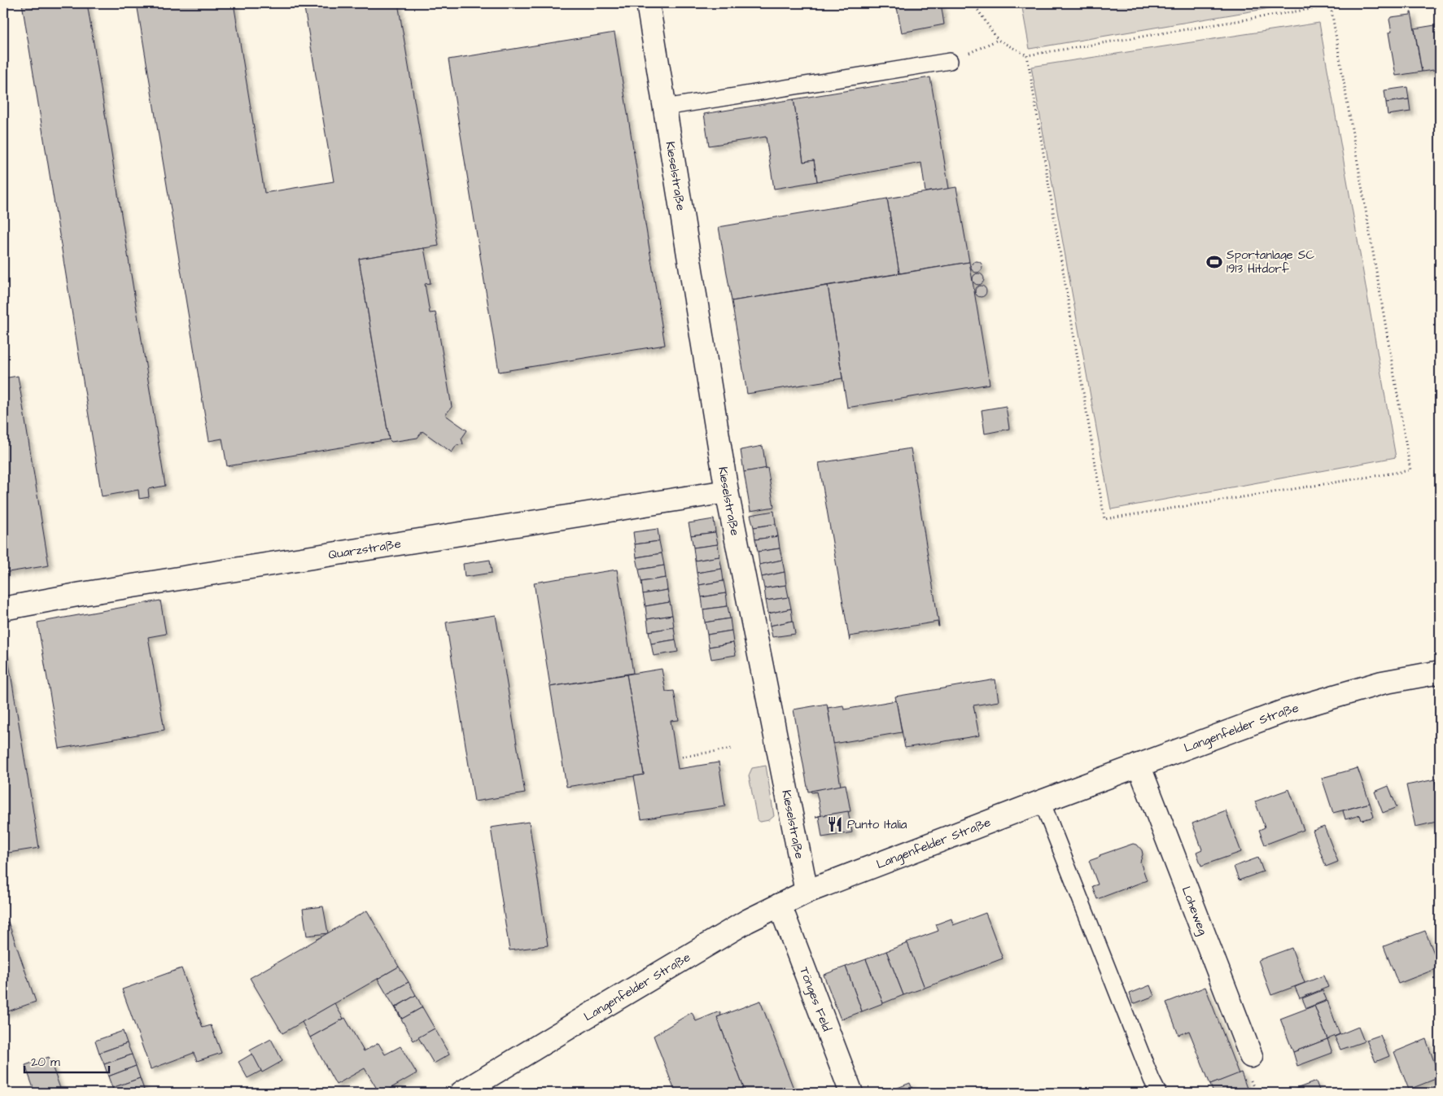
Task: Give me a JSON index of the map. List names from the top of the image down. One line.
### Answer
{"streets":{"street":["Kieselstraße","Quarzstraße","Langenfelder Straße","Loheweg","Tönges Feld"]},"crossings":[["Kieselstraße","Quarzstraße"],["Kieselstraße","Langenfelder Straße"],["Langenfelder Straße","Loheweg"],["Langenfelder Straße","Tönges Feld"]],"places":{"sports":["Sportanlage SC 1913 Hitdorf"],"restaurant":["Punto Italia"]},"scale_bar":"20 m"}
